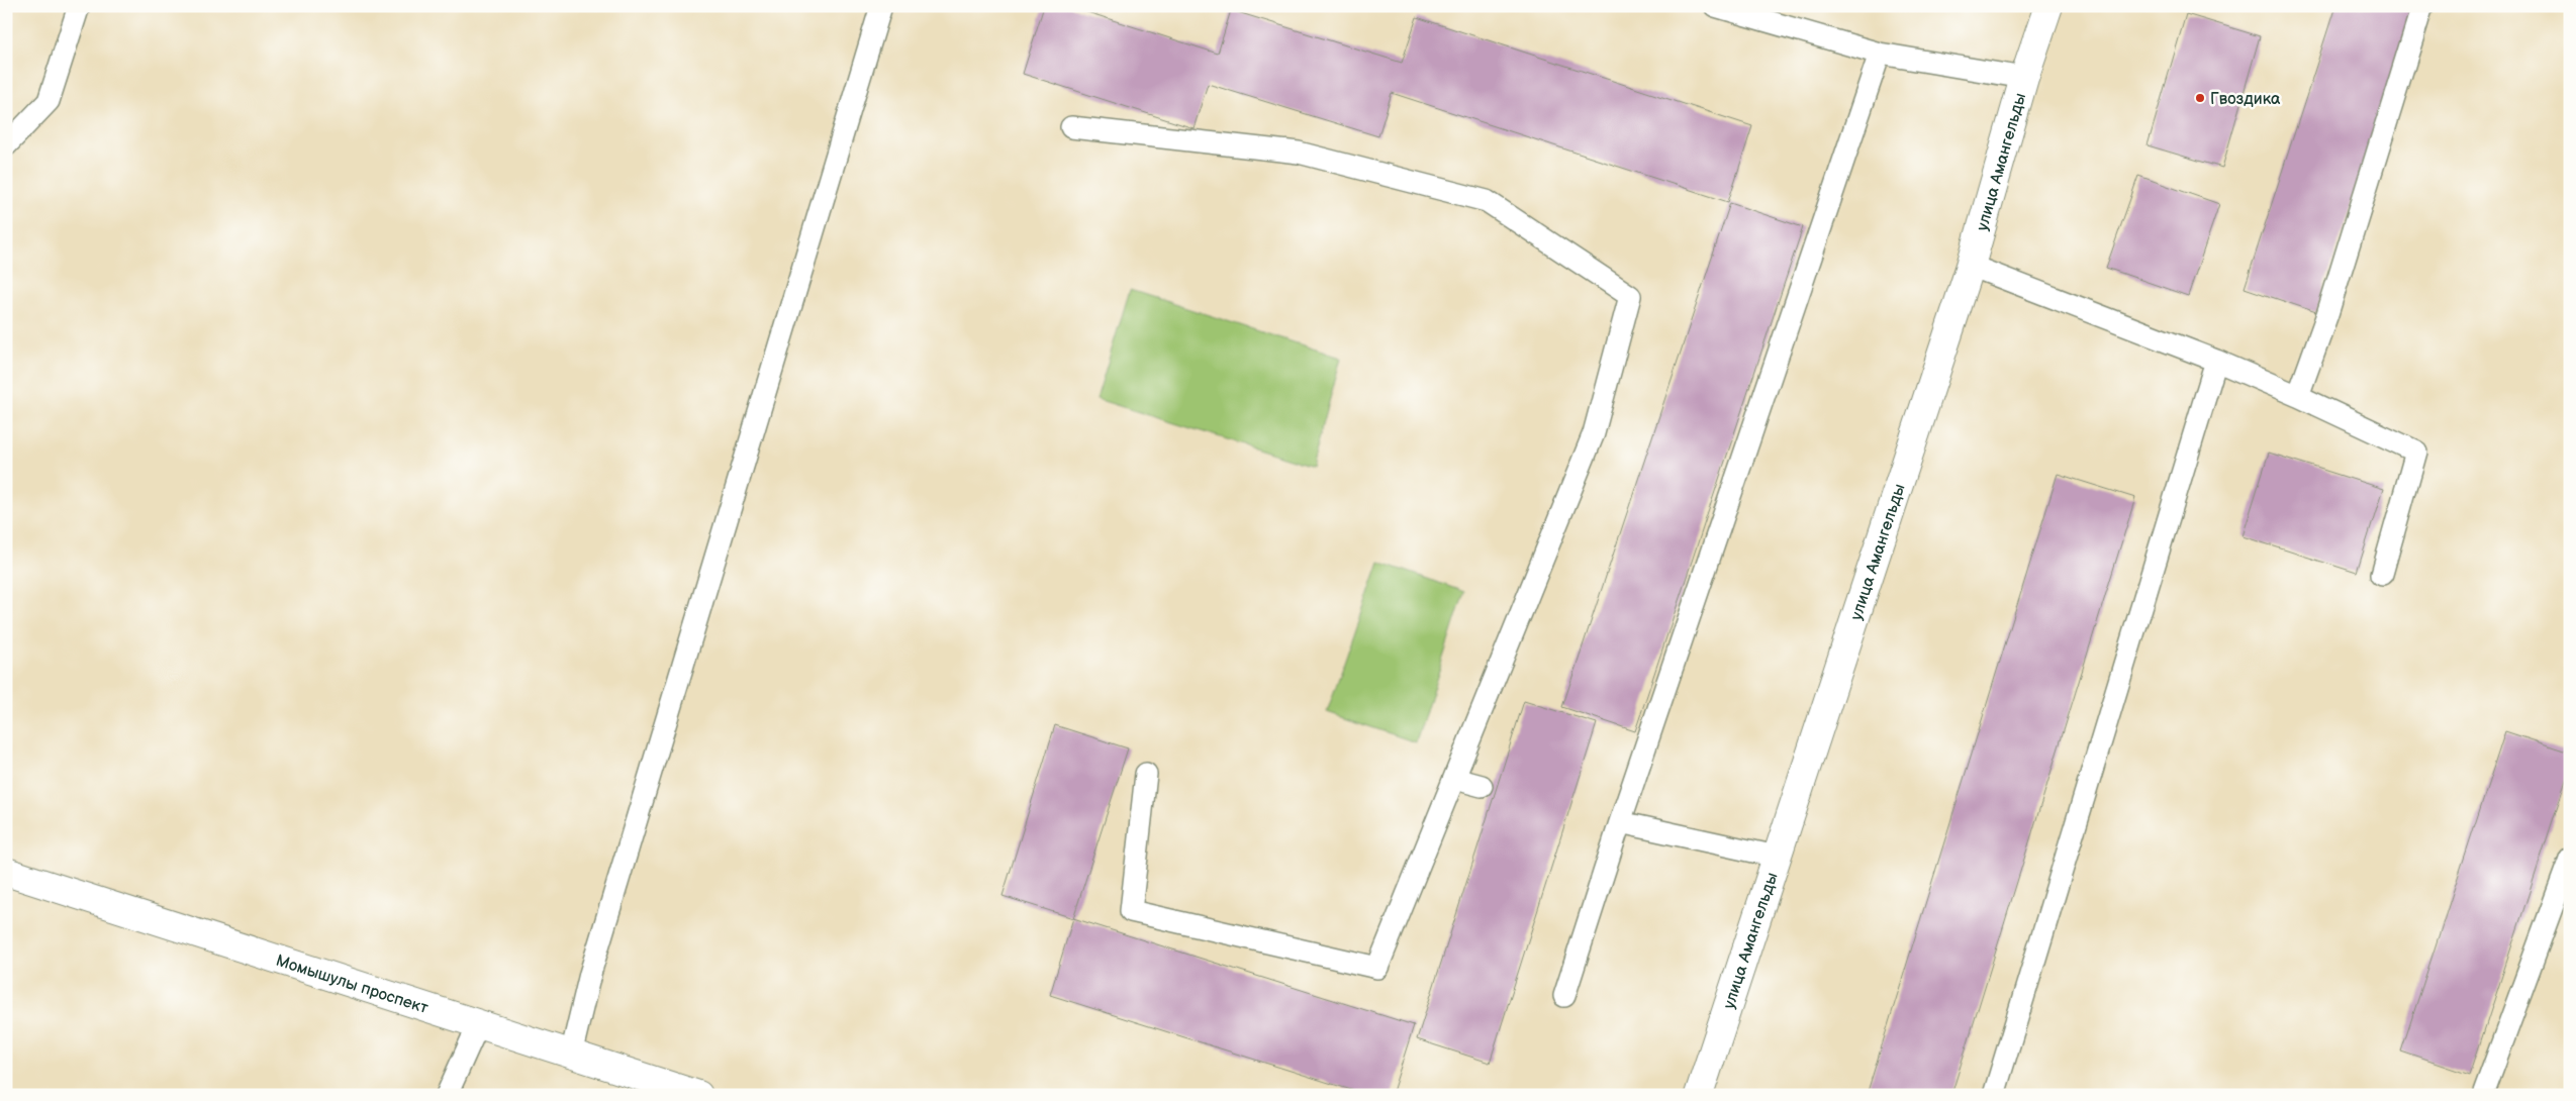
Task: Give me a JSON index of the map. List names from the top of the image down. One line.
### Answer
{"streets":{"street":["улица Амангельды","Момышулы проспект"]},"places":["Гвоздика"]}
